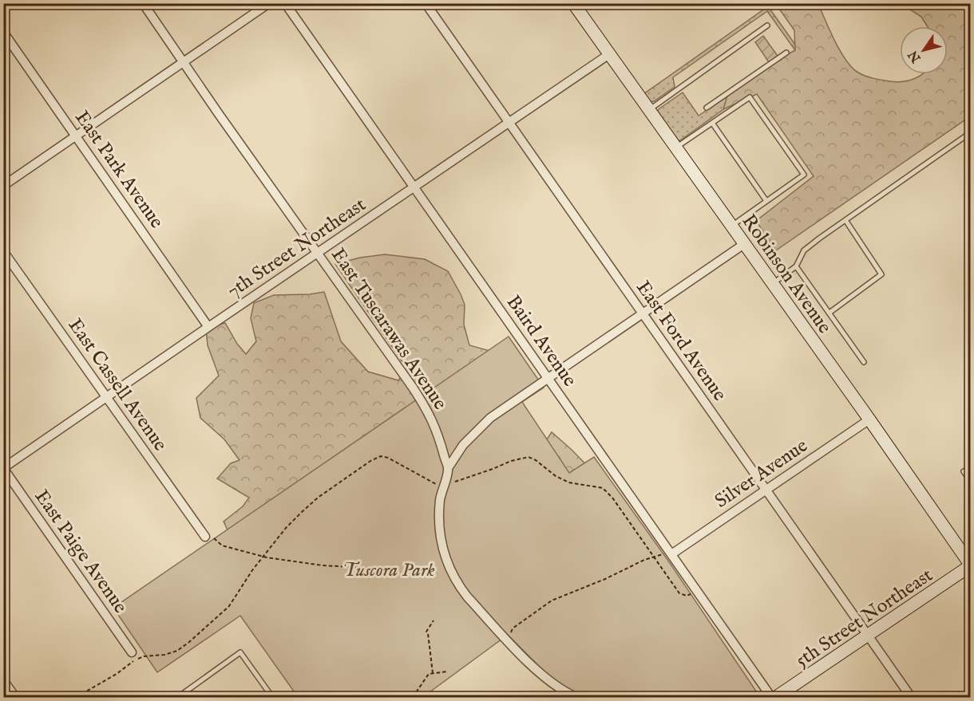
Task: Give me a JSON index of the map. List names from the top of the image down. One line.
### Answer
{"streets":{"main road":["Robinson Avenue","5th Street Northeast"],"street":["East Park Avenue","7th Street Northeast","East Tuscarawas Avenue","Baird Avenue","East Ford Avenue","East Cassell Avenue","Silver Avenue","East Paige Avenue"]},"crossings":[["East Park Avenue","7th Street Northeast"],["7th Street Northeast","Robinson Avenue"],["7th Street Northeast","East Tuscarawas Avenue"],["7th Street Northeast","Baird Avenue"],["7th Street Northeast","East Ford Avenue"],["7th Street Northeast","East Cassell Avenue"],["7th Street Northeast","East Paige Avenue"],["Robinson Avenue","Silver Avenue"],["Robinson Avenue","5th Street Northeast"],["Baird Avenue","Silver Avenue"],["East Ford Avenue","Silver Avenue"],["East Ford Avenue","5th Street Northeast"]],"parks":["Tuscora Park"],"north":"bottom left"}
